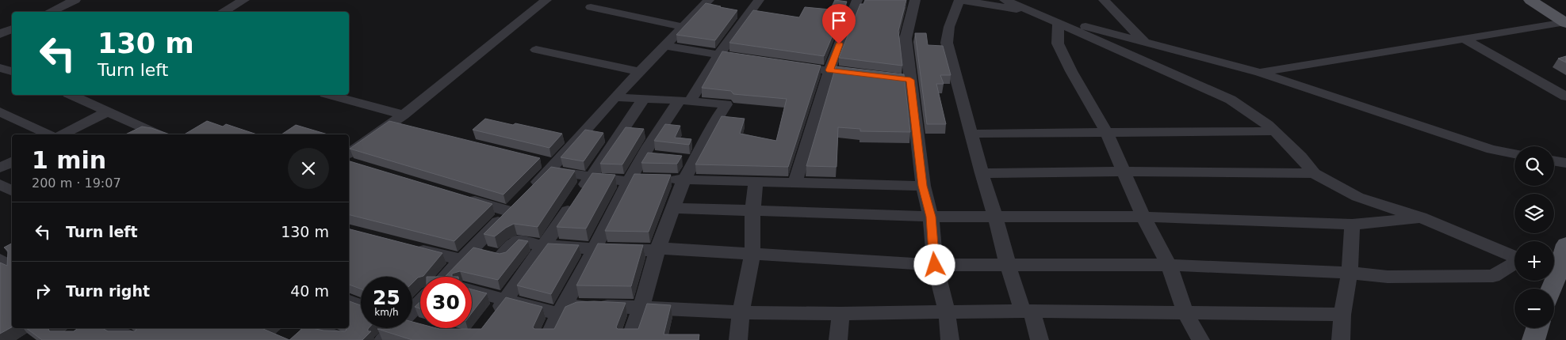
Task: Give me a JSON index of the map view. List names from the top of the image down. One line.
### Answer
{"page":{"turn":["130 m","Turn left"],"heading":["1 min","200 m · 19:07"],"map_buttons":["+","−"],"list":[{"name":"Turn left","value":"130 m"},{"name":"Turn right","value":"40 m"}],"speed":"25 km/h","limit":"30"}}
